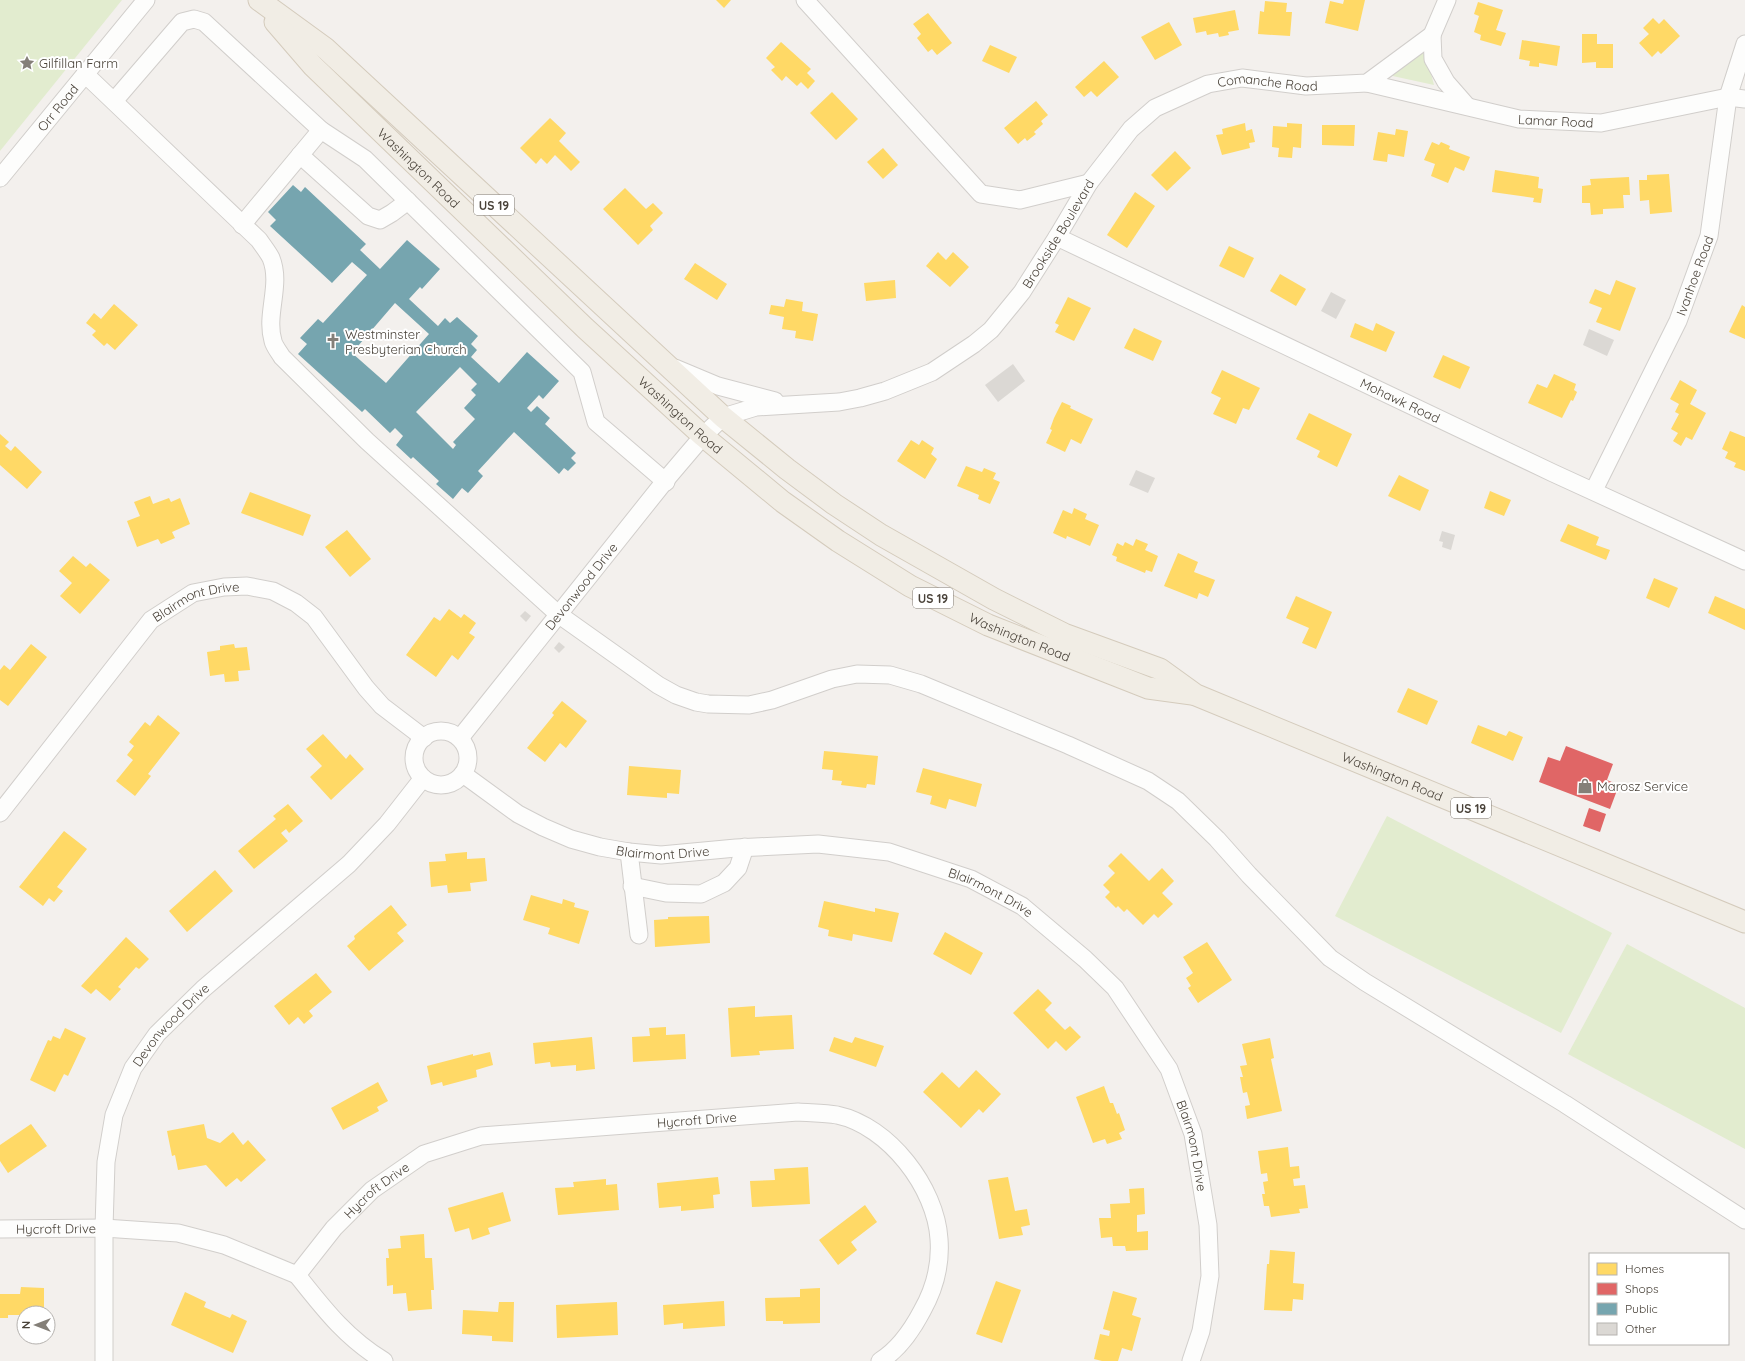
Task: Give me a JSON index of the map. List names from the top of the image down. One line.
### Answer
{"streets":{"main road":["Washington Road","US 19"],"street":["Comanche Road","Orr Road","Lamar Road","Brookside Boulevard","Ivanhoe Road","Mohawk Road","Devonwood Drive","Blairmont Drive","Hycroft Drive"]},"crossings":[["Comanche Road","Lamar Road"],["Comanche Road","Brookside Boulevard"],["Lamar Road","Ivanhoe Road"],["Washington Road","Brookside Boulevard"],["Washington Road","Devonwood Drive"],["Brookside Boulevard","Mohawk Road"],["Brookside Boulevard","Devonwood Drive"],["Ivanhoe Road","Mohawk Road"],["Devonwood Drive","Blairmont Drive"],["Devonwood Drive","Hycroft Drive"]],"places":{"place":["Gilfillan Farm"],"church":["Westminster Presbyterian Church"],"shop":["Marosz Service"]},"legend":["Homes","Shops","Public","Other"],"north":"left"}
